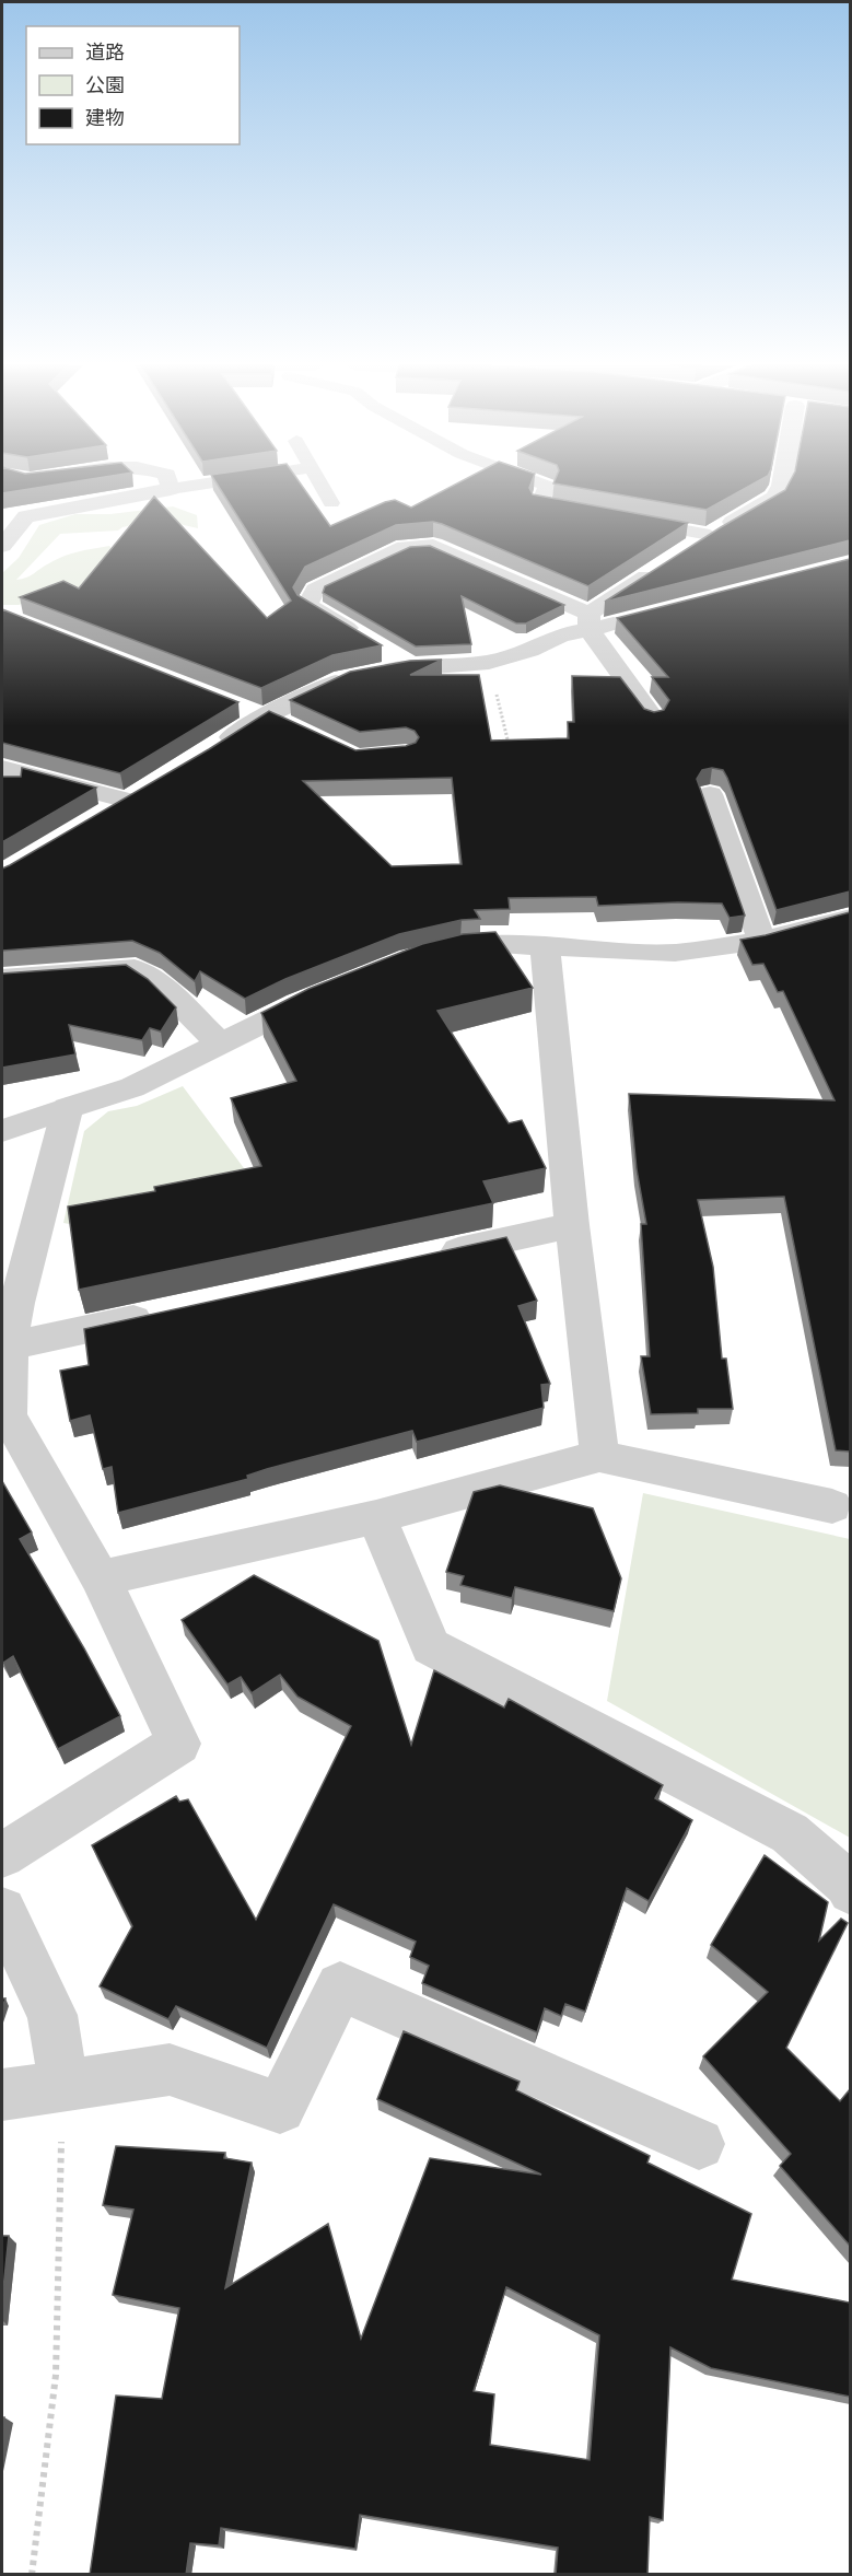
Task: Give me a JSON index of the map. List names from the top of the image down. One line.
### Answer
{"legend":["道路","公園","建物"]}
